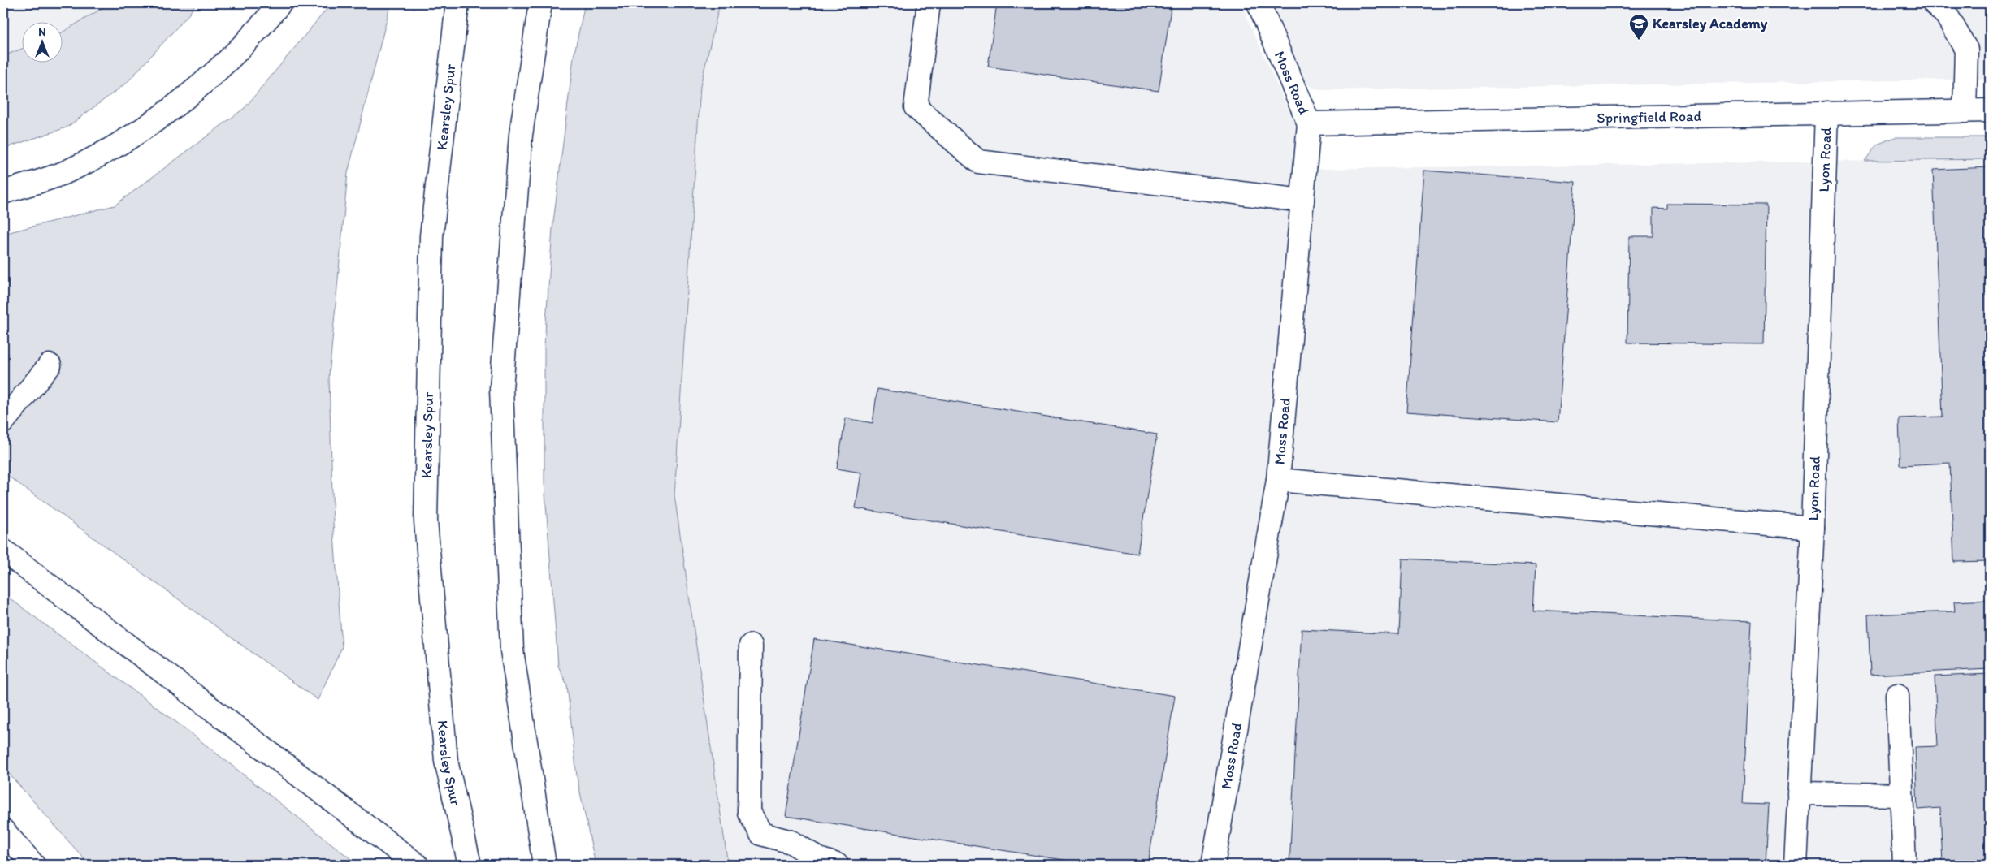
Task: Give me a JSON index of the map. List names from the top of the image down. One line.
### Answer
{"streets":{"main road":["Moss Road","Kearsley Spur","Springfield Road","Lyon Road"]},"crossings":[["Moss Road","Springfield Road"],["Springfield Road","Lyon Road"]],"places":{"school or university":["Kearsley Academy"]},"north":"top"}
